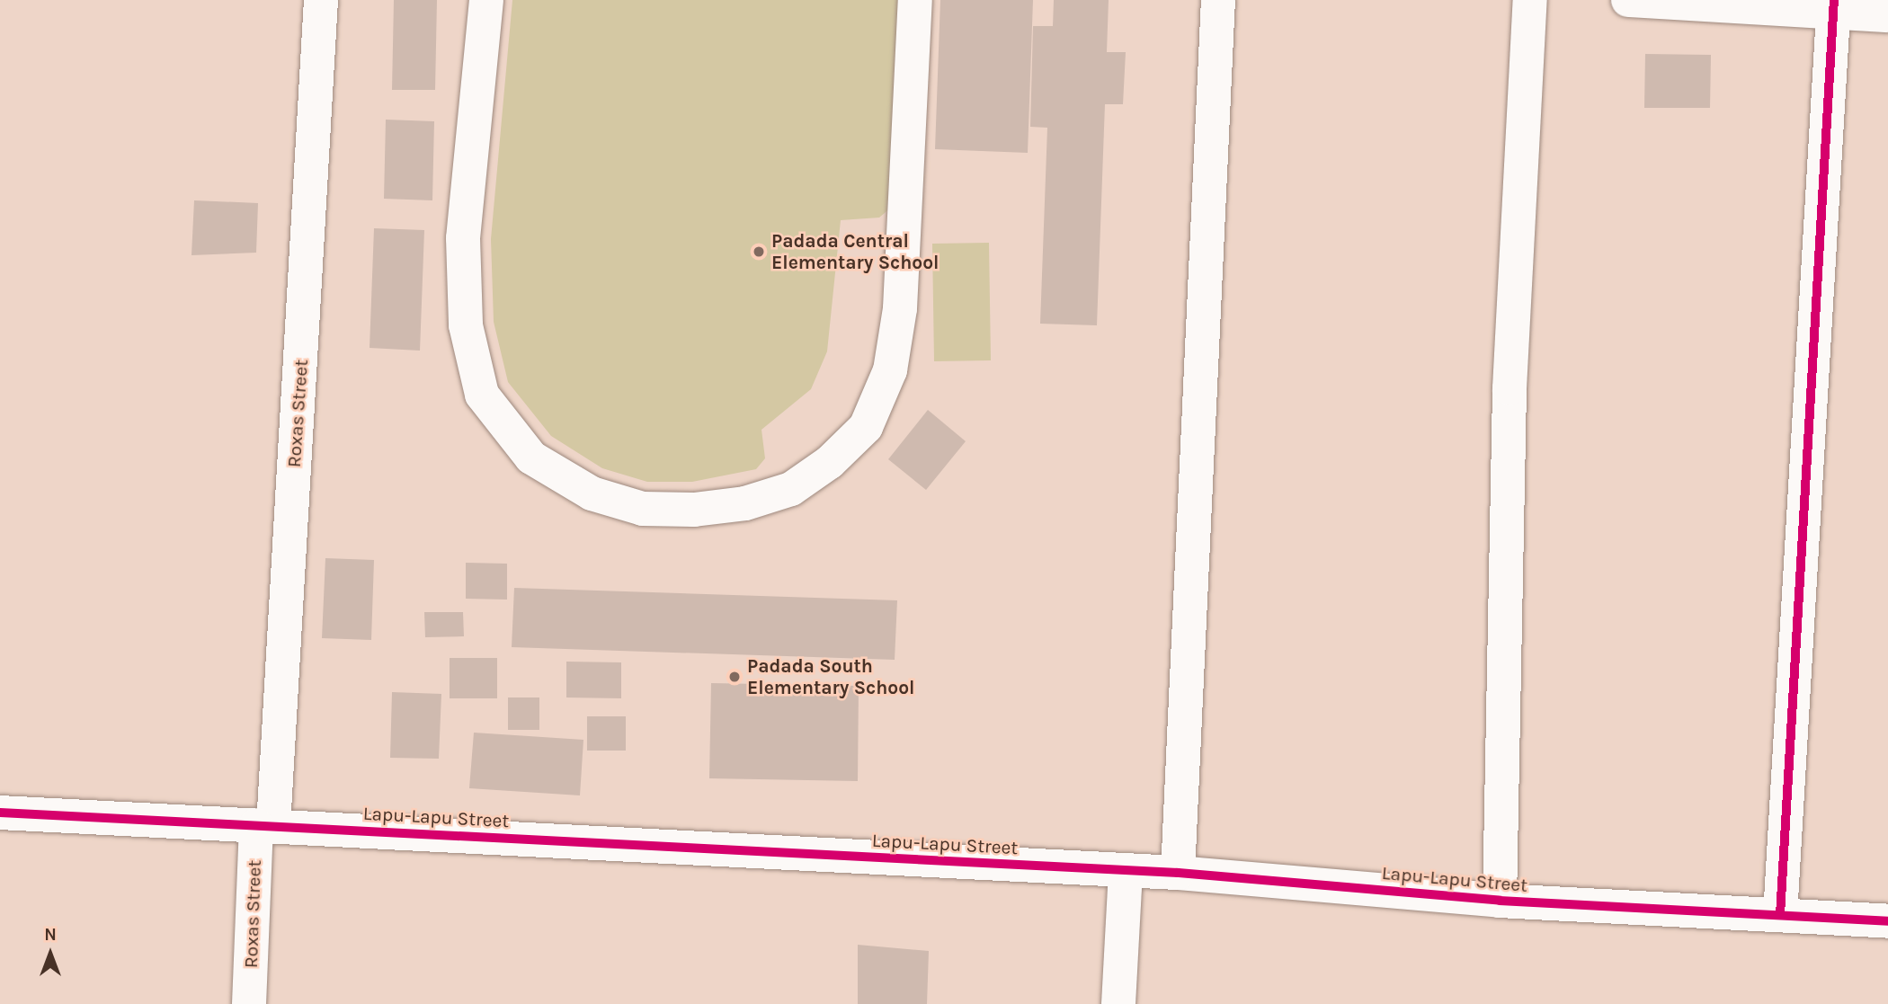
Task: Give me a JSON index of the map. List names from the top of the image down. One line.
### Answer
{"streets":{"street":["Roxas Street","Lapu-Lapu Street"]},"crossings":[["Roxas Street","Lapu-Lapu Street"]],"places":["Padada Central Elementary School","Padada South Elementary School"],"north":"top"}
